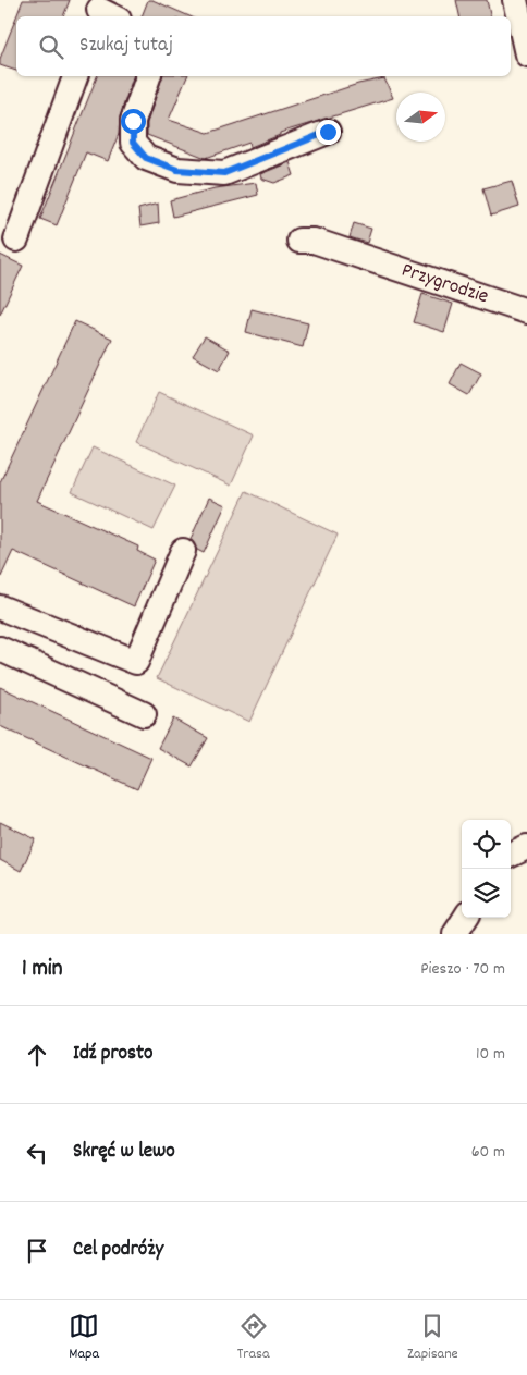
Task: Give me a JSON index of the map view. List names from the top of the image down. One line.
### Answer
{"streets":{"street":["Przygrodzie"]},"north":"right","page":{"search":"Szukaj tutaj","heading":["1 min","Pieszo · 70 m"],"list":[["Idź prosto","10 m"],["Skręć w lewo","60 m"],"Cel podróży"],"nav":["Mapa","Trasa","Zapisane"]}}
